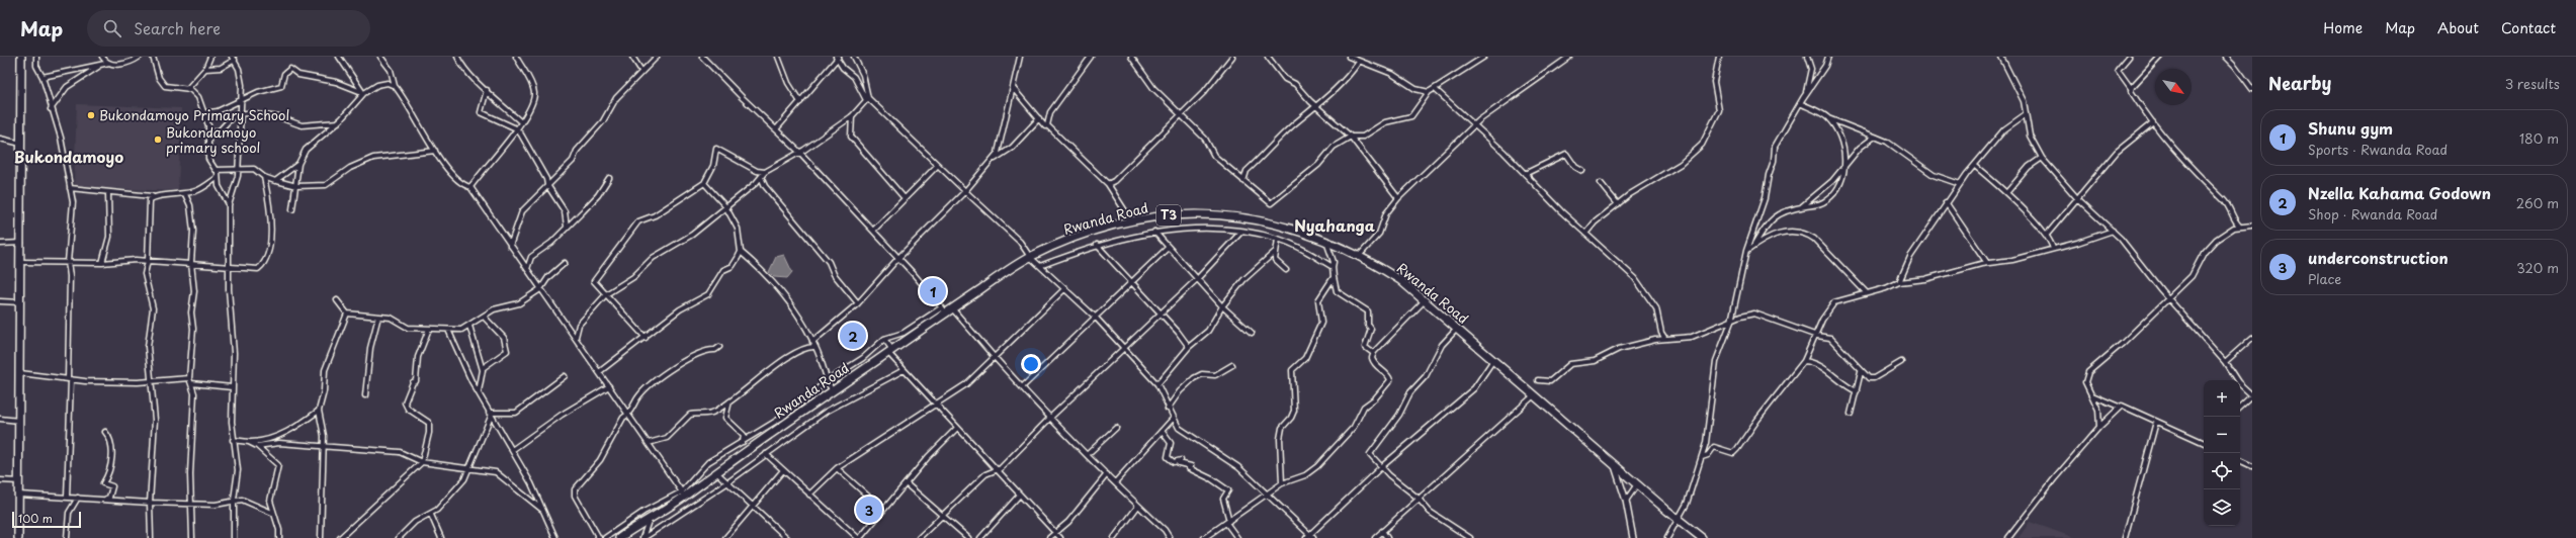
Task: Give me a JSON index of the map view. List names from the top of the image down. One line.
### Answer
{"streets":{"main road":["T3","Rwanda Road"]},"districts":["Bukondamoyo","Nyahanga"],"places":["Bukondamoyo Primary School","Bukondamoyo primary school"],"scale_bar":"100 m","north":"bottom right","page":{"header":"Map","search":"Search here","nav":["Home","Map","About","Contact"],"heading":["Nearby","3 results"],"list":[{"mark":"1","name":"Shunu gym","note":"Sports · Rwanda Road","value":"180 m"},{"mark":"2","name":"Nzella Kahama Godown","note":"Shop · Rwanda Road","value":"260 m"},{"mark":"3","name":"underconstruction","note":"Place","value":"320 m"}],"pins":["1","2","3"],"map_buttons":["+","−"],"scale":"100 m"}}
